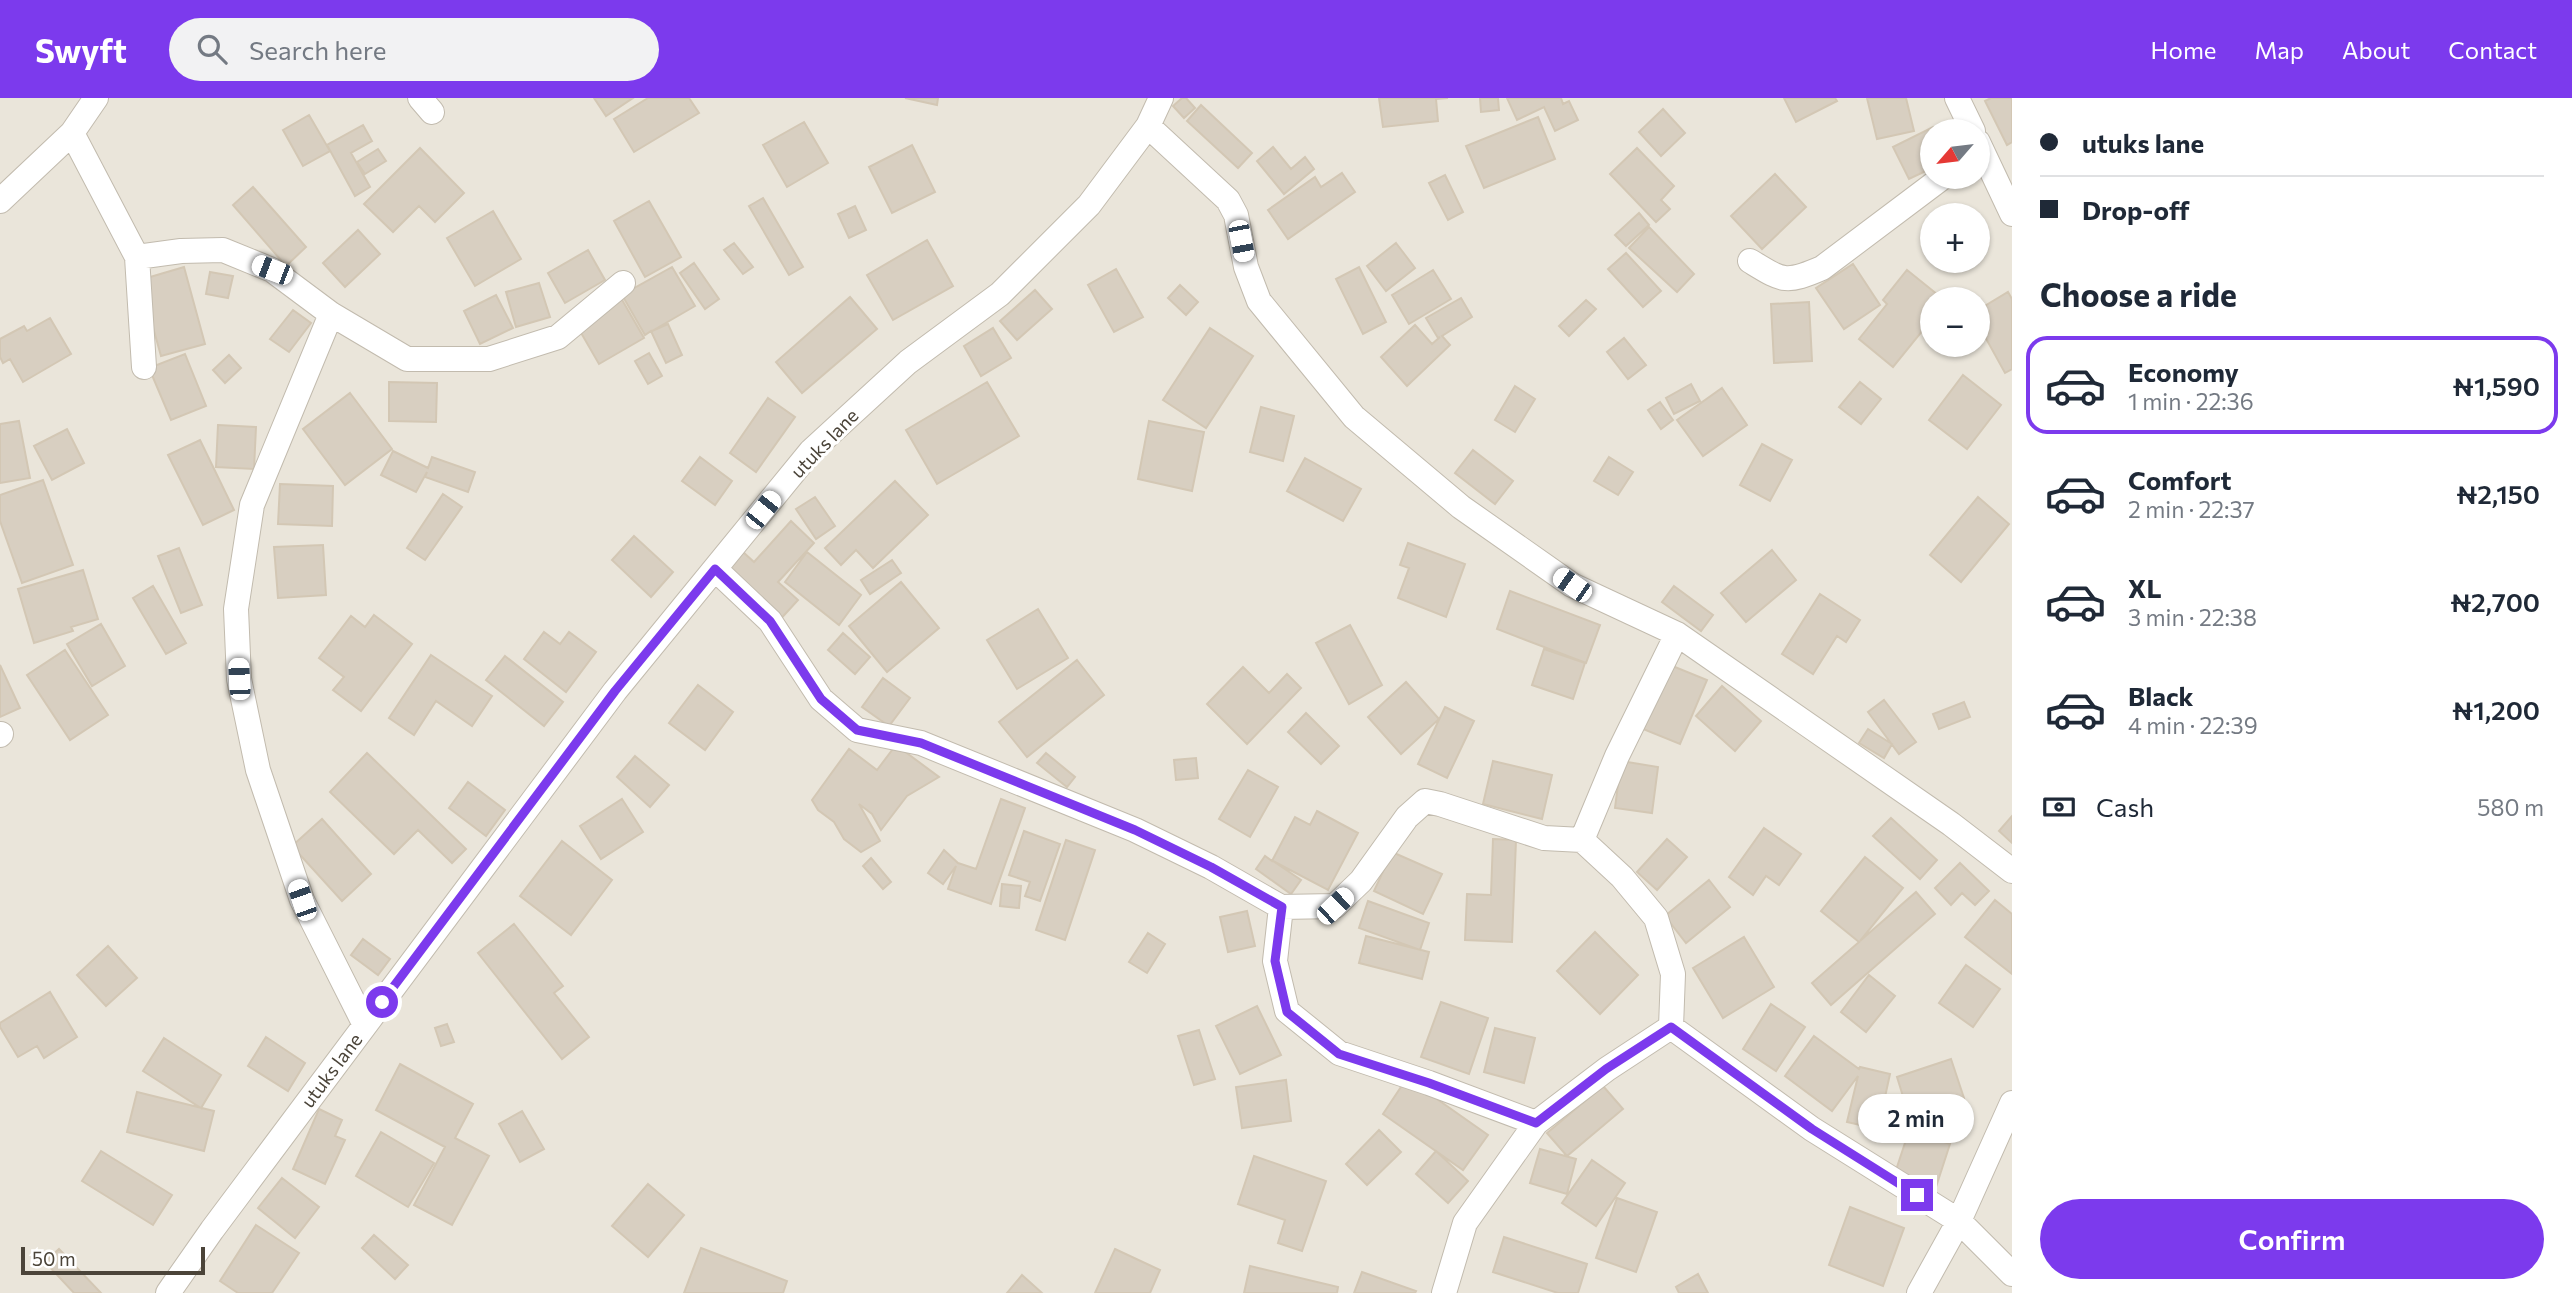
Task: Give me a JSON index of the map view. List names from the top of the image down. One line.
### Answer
{"streets":{"street":["utuks lane"]},"scale_bar":"50 m","north":"bottom left","page":{"header":"Swyft","search":"Search here","nav":["Home","Map","About","Contact"],"banner":["utuks lane","Drop-off"],"map_buttons":["+","−"],"heading":"Choose a ride","list":[{"name":"Economy","note":"1 min · 22:36","value":"₦1,590"},{"name":"Comfort","note":"2 min · 22:37","value":"₦2,150"},{"name":"XL","note":"3 min · 22:38","value":"₦2,700"},{"name":"Black","note":"4 min · 22:39","value":"₦1,200"}],"pay":["Cash","580 m"],"bubble":"2 min","buttons":"Confirm","scale":"50 m"}}
